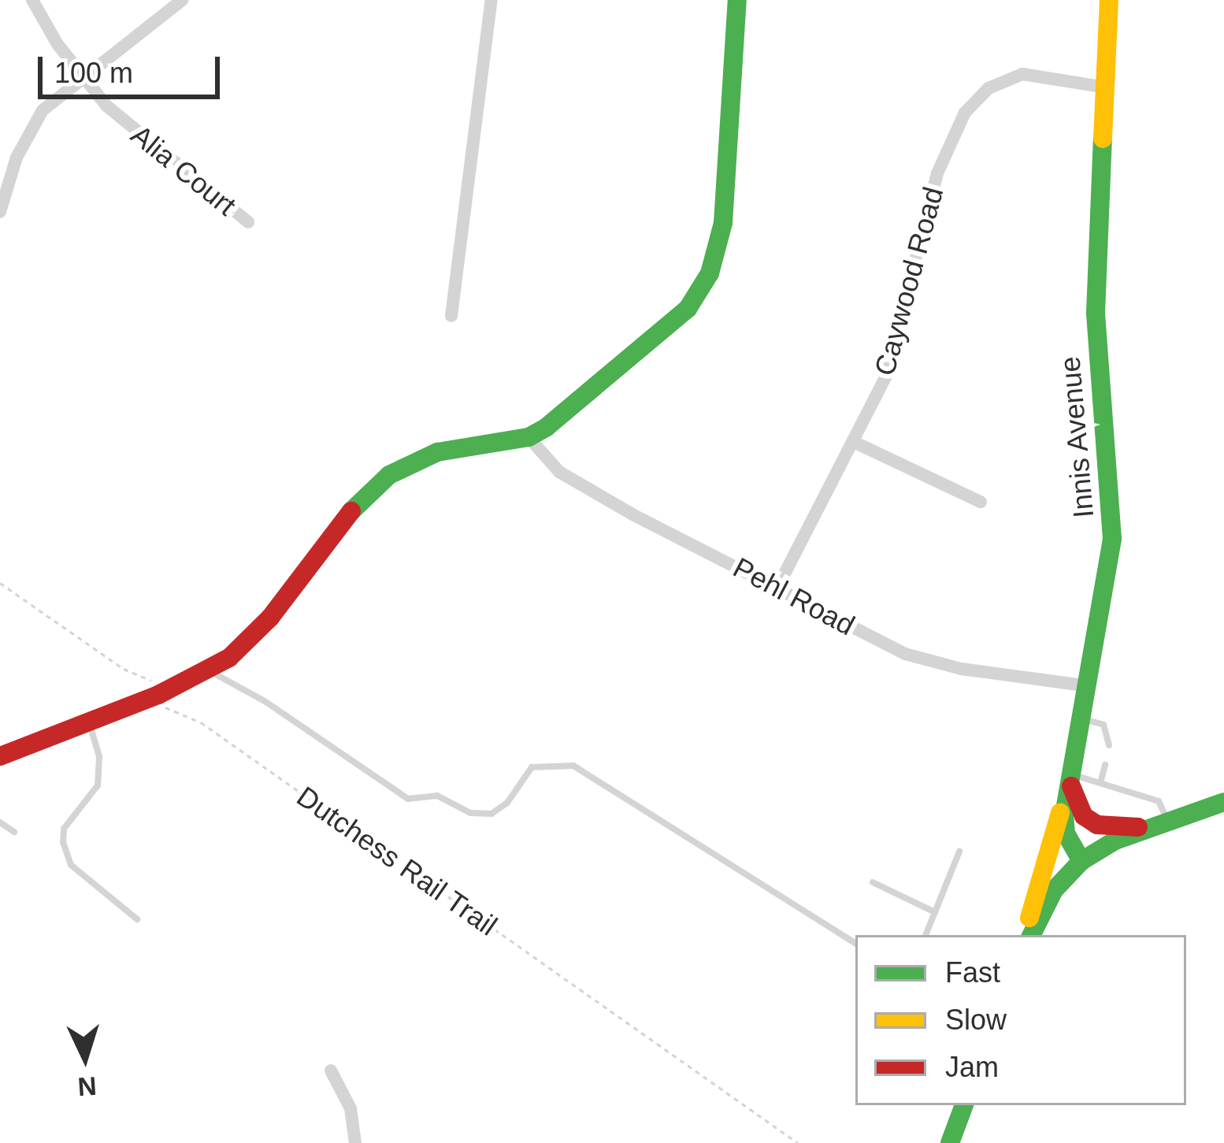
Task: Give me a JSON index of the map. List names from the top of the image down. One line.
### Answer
{"streets":{"street":["Alia Court","Caywood Road","Innis Avenue","Pehl Road"],"path":["Dutchess Rail Trail"]},"crossings":[["Caywood Road","Innis Avenue"],["Caywood Road","Pehl Road"],["Innis Avenue","Pehl Road"]],"legend":["Fast","Slow","Jam"],"scale_bar":"100 m","north":"bottom"}
